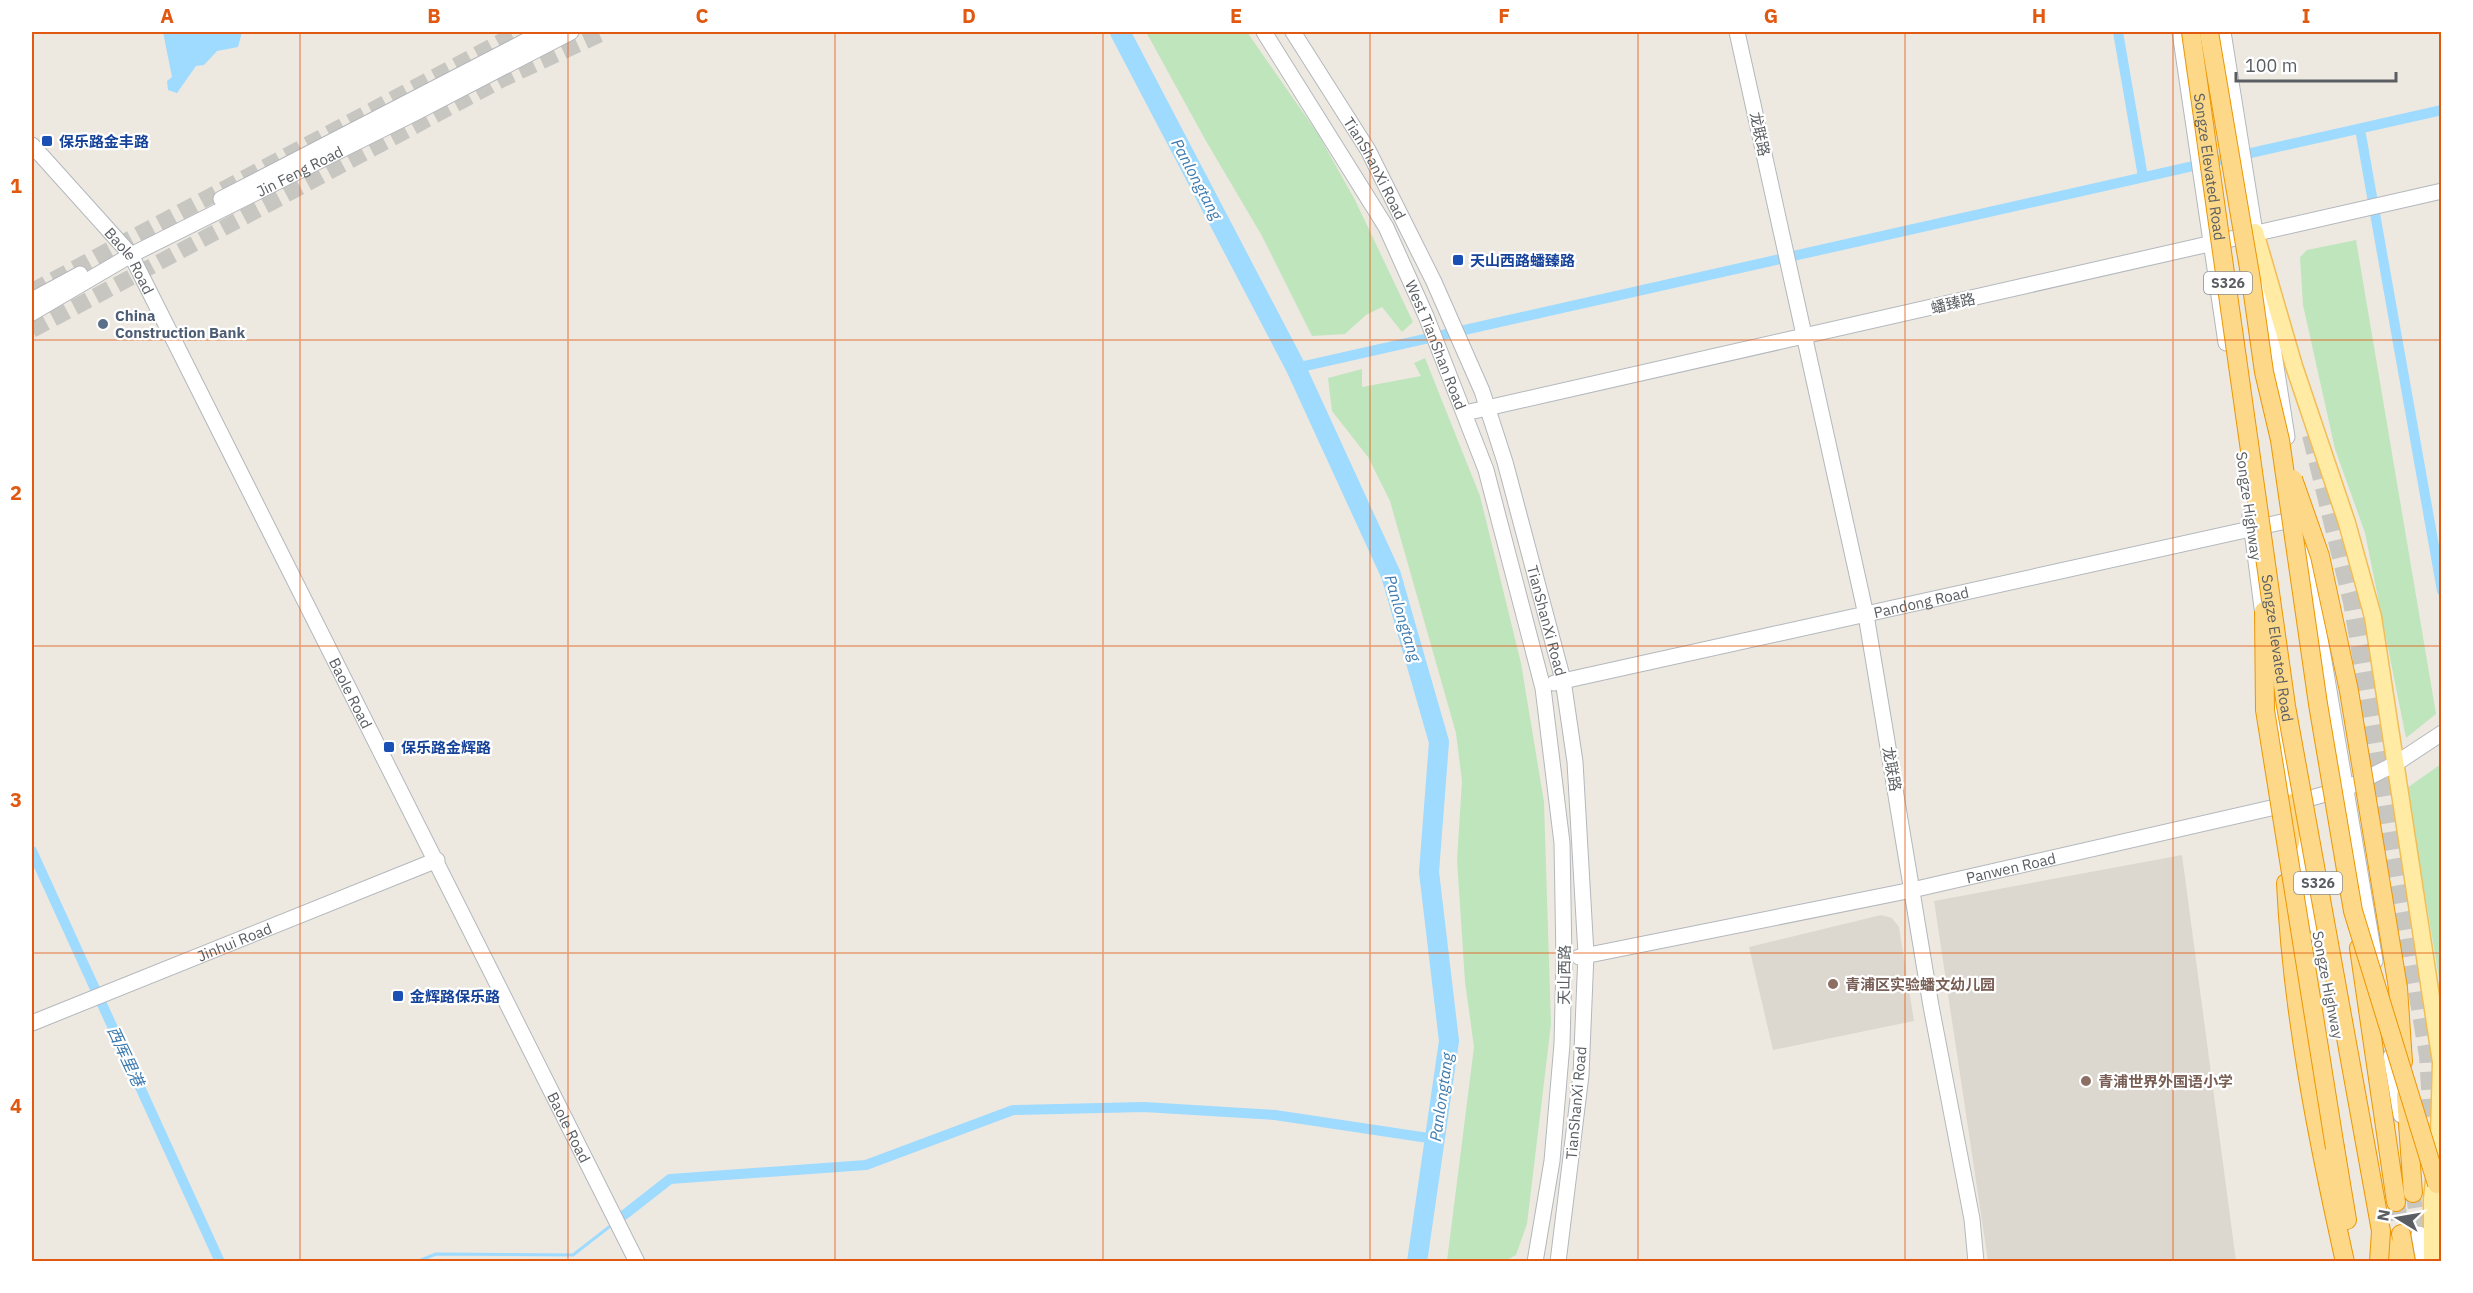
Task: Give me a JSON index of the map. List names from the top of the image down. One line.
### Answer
{"streets":{"highway":["Songze Elevated Road","S326"],"main road":["龙联路","TianShanXi Road","Jin Feng Road","Baole Road","蟠臻路","West TianShan Road","Songze Highway","Pandong Road","Panwen Road","Jinhui Road","天山西路"]},"crossings":[["龙联路","蟠臻路"],["龙联路","Pandong Road"],["龙联路","Panwen Road"],["Songze Elevated Road","Songze Highway"],["Songze Elevated Road","Pandong Road"],["TianShanXi Road","蟠臻路"],["TianShanXi Road","Pandong Road"],["TianShanXi Road","Panwen Road"],["Jin Feng Road","Baole Road"],["Baole Road","Jinhui Road"],["蟠臻路","West TianShan Road"],["蟠臻路","Songze Highway"],["West TianShan Road","Pandong Road"],["West TianShan Road","天山西路"],["Songze Highway","Pandong Road"],["Songze Highway","Panwen Road"],["Pandong Road","天山西路"],["Panwen Road","天山西路"]],"water":["Panlongtang","西厍里港"],"places":{"transit":["保乐路金丰路","天山西路蟠臻路","保乐路金辉路","金辉路保乐路"],"other":["China Construction Bank","青浦区实验蟠文幼儿园","青浦世界外国语小学"]},"scale_bar":"100 m","north":"left","grid":{"columns":["A","B","C","D","E","F","G","H","I"],"rows":["1","2","3","4"]}}
